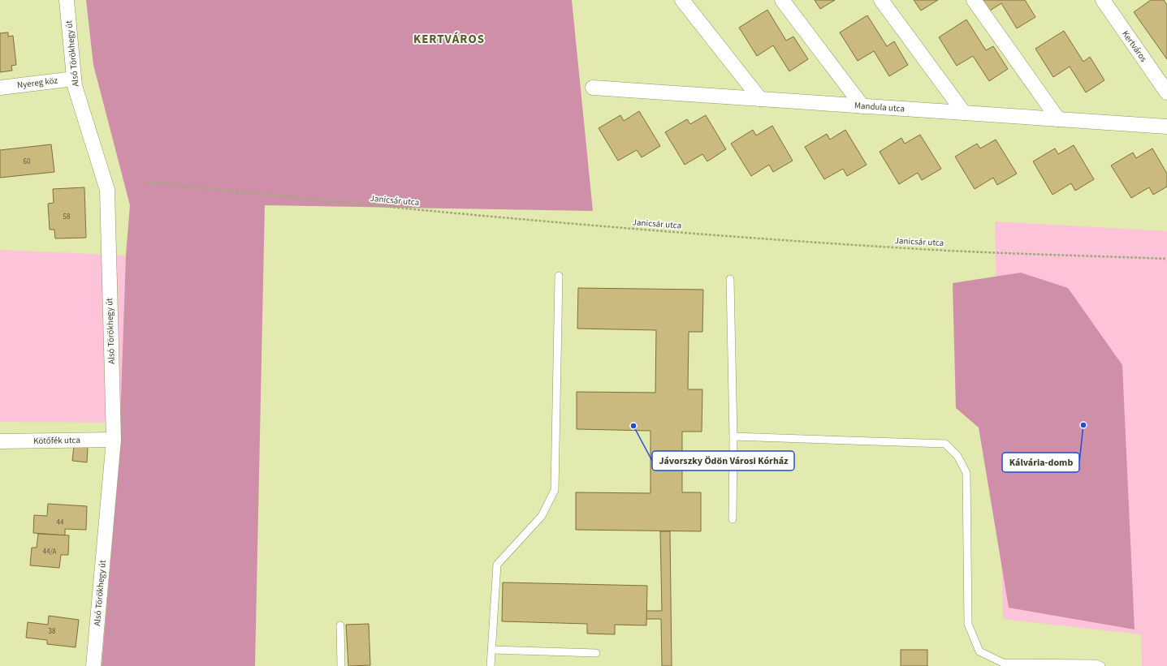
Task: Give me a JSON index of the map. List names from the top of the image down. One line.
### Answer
{"streets":{"street":["Kertváros","Alsó Törökhegy út","Nyereg köz","Mandula utca","Kötőfék utca"],"path":["Janicsár utca"]},"crossings":[["Alsó Törökhegy út","Nyereg köz"],["Alsó Törökhegy út","Kötőfék utca"]],"districts":["KERTVÁROS"],"places":["Kálvária-domb","Jávorszky Ödön Városi Kórház"],"house_numbers":["60","58","44","44/A","38"]}
